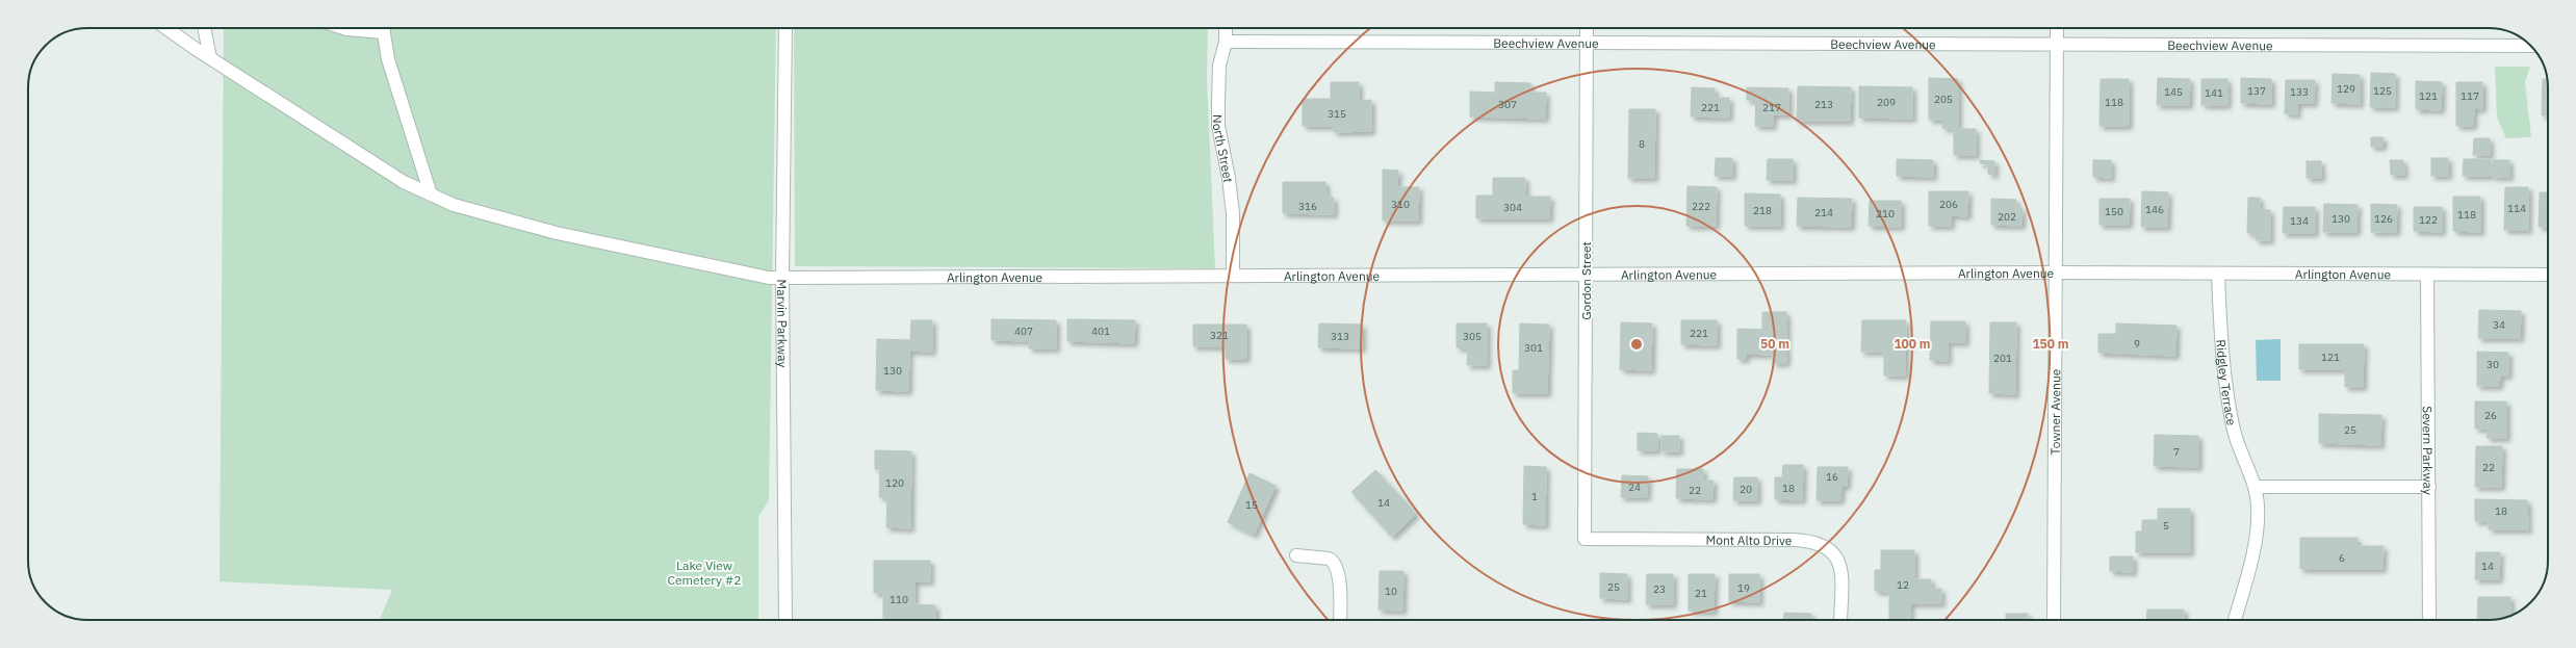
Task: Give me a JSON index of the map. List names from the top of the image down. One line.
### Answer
{"streets":{"street":["Beechview Avenue","North Street","Arlington Avenue","Gordon Street","Marvin Parkway","Ridgley Terrace","Towner Avenue","Severn Parkway","Mont Alto Drive"]},"crossings":[["Beechview Avenue","North Street"],["Beechview Avenue","Gordon Street"],["Beechview Avenue","Towner Avenue"],["North Street","Arlington Avenue"],["Arlington Avenue","Gordon Street"],["Arlington Avenue","Marvin Parkway"],["Arlington Avenue","Ridgley Terrace"],["Arlington Avenue","Towner Avenue"],["Arlington Avenue","Severn Parkway"],["Gordon Street","Mont Alto Drive"]],"parks":["Lake View Cemetery #2"],"house_numbers":["129","137","125","145","133","141","121","117","205","209","118","307","213","221","217","315","8","310","206","316","222","304","114","146","218","150","214","210","118","202","130","126","122","134","34","407","401","221","321","313","305","9","301","121","201","30","130","26","25","7","22","16","120","24","18","20","22","1","14","15","18","5","6","14","12","25","19","23","10","21","110"],"rings":["50 m","100 m","150 m"]}
